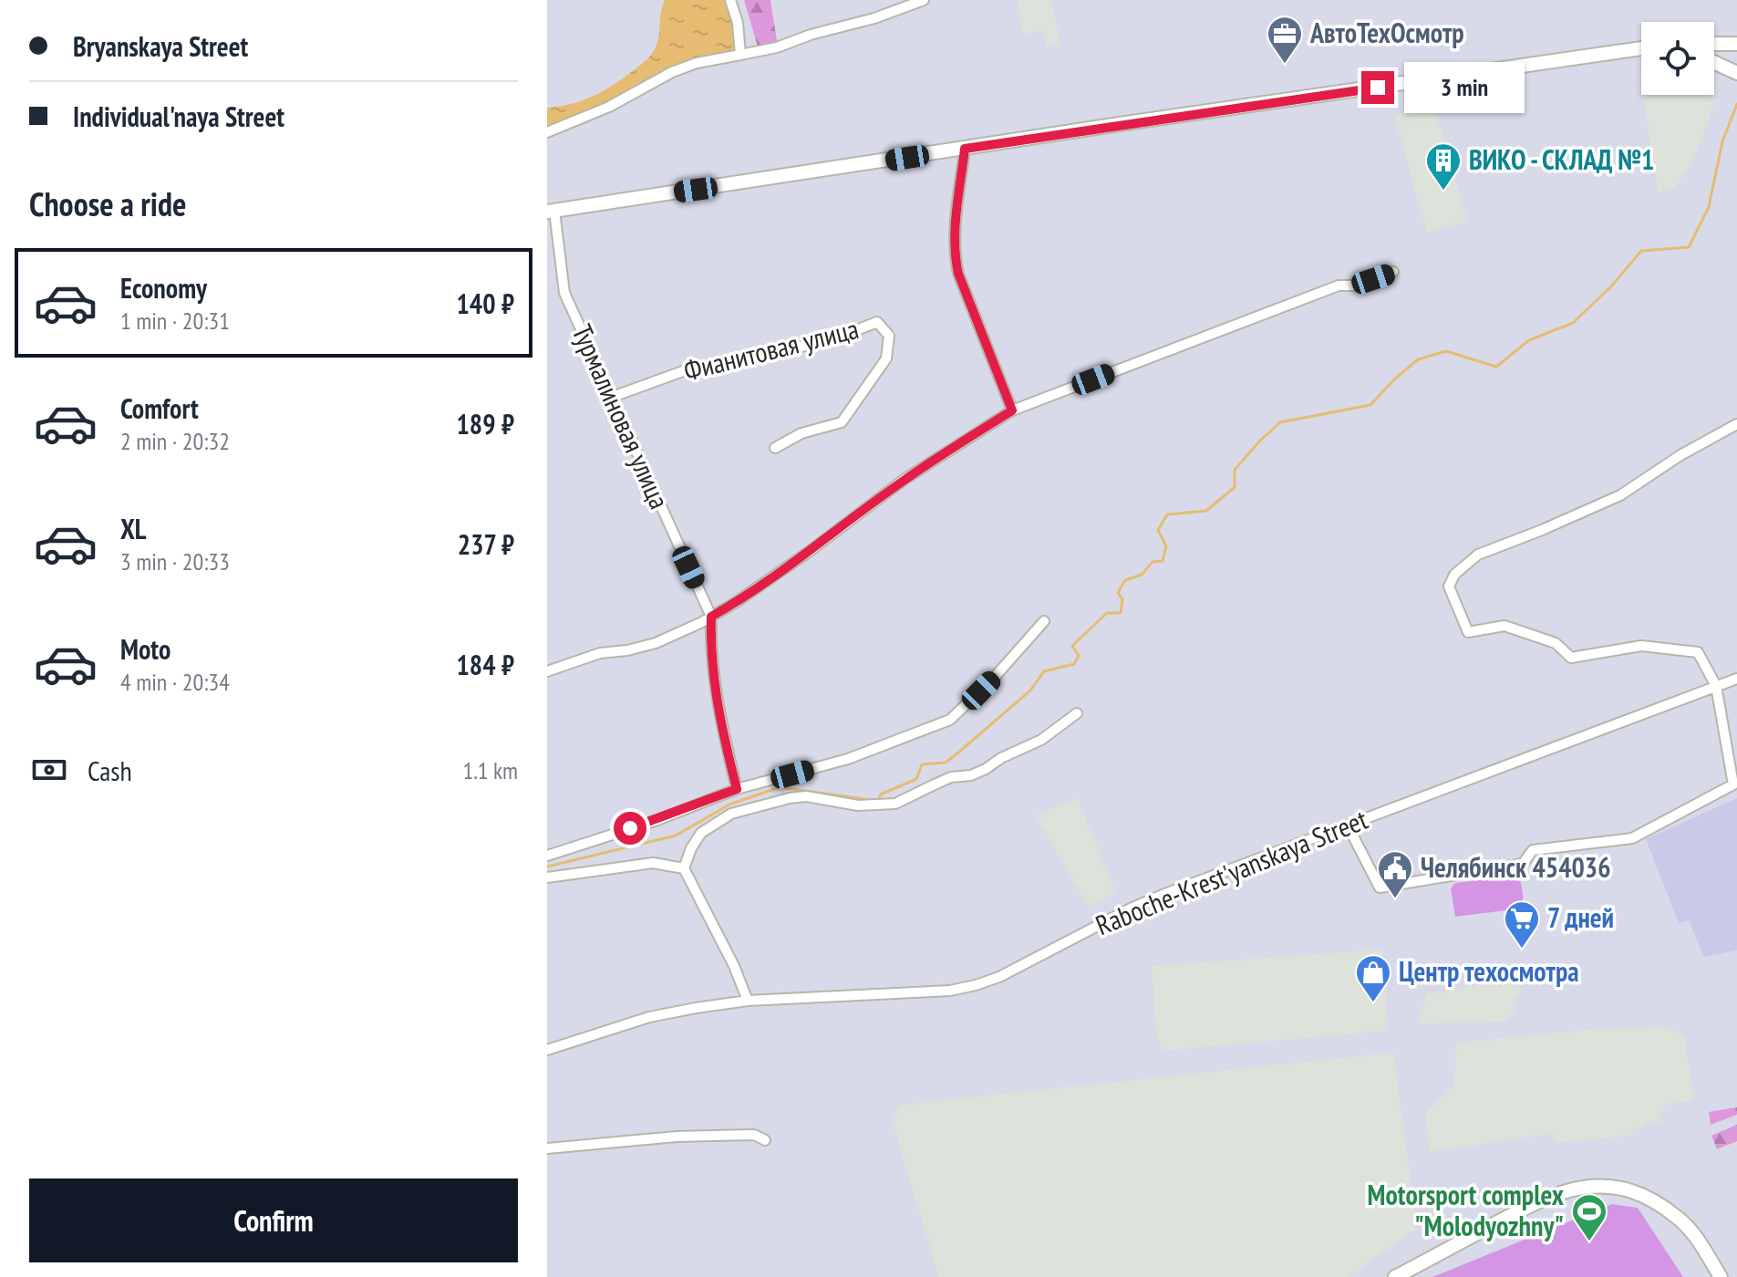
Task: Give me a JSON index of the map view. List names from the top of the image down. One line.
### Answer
{"streets":{"street":["Фианитовая улица","Турмалиновая улица","Raboche-Krest'yanskaya Street"]},"crossings":[["Фианитовая улица","Турмалиновая улица"]],"places":{"office":["АвтоТехОсмотр"],"building":["ВИКО - СКЛАД №1"],"public building":["Челябинск 454036"],"supermarket":["7 дней"],"shop":["Центр техосмотра"],"sports":["Motorsport complex \"Molodyozhny\""]},"page":{"banner":["Bryanskaya Street","Individual'naya Street"],"bubble":"3 min","heading":"Choose a ride","list":[{"name":"Economy","note":"1 min · 20:31","value":"140 ₽"},{"name":"Comfort","note":"2 min · 20:32","value":"189 ₽"},{"name":"XL","note":"3 min · 20:33","value":"237 ₽"},{"name":"Moto","note":"4 min · 20:34","value":"184 ₽"}],"pay":["Cash","1.1 km"],"buttons":"Confirm"}}
